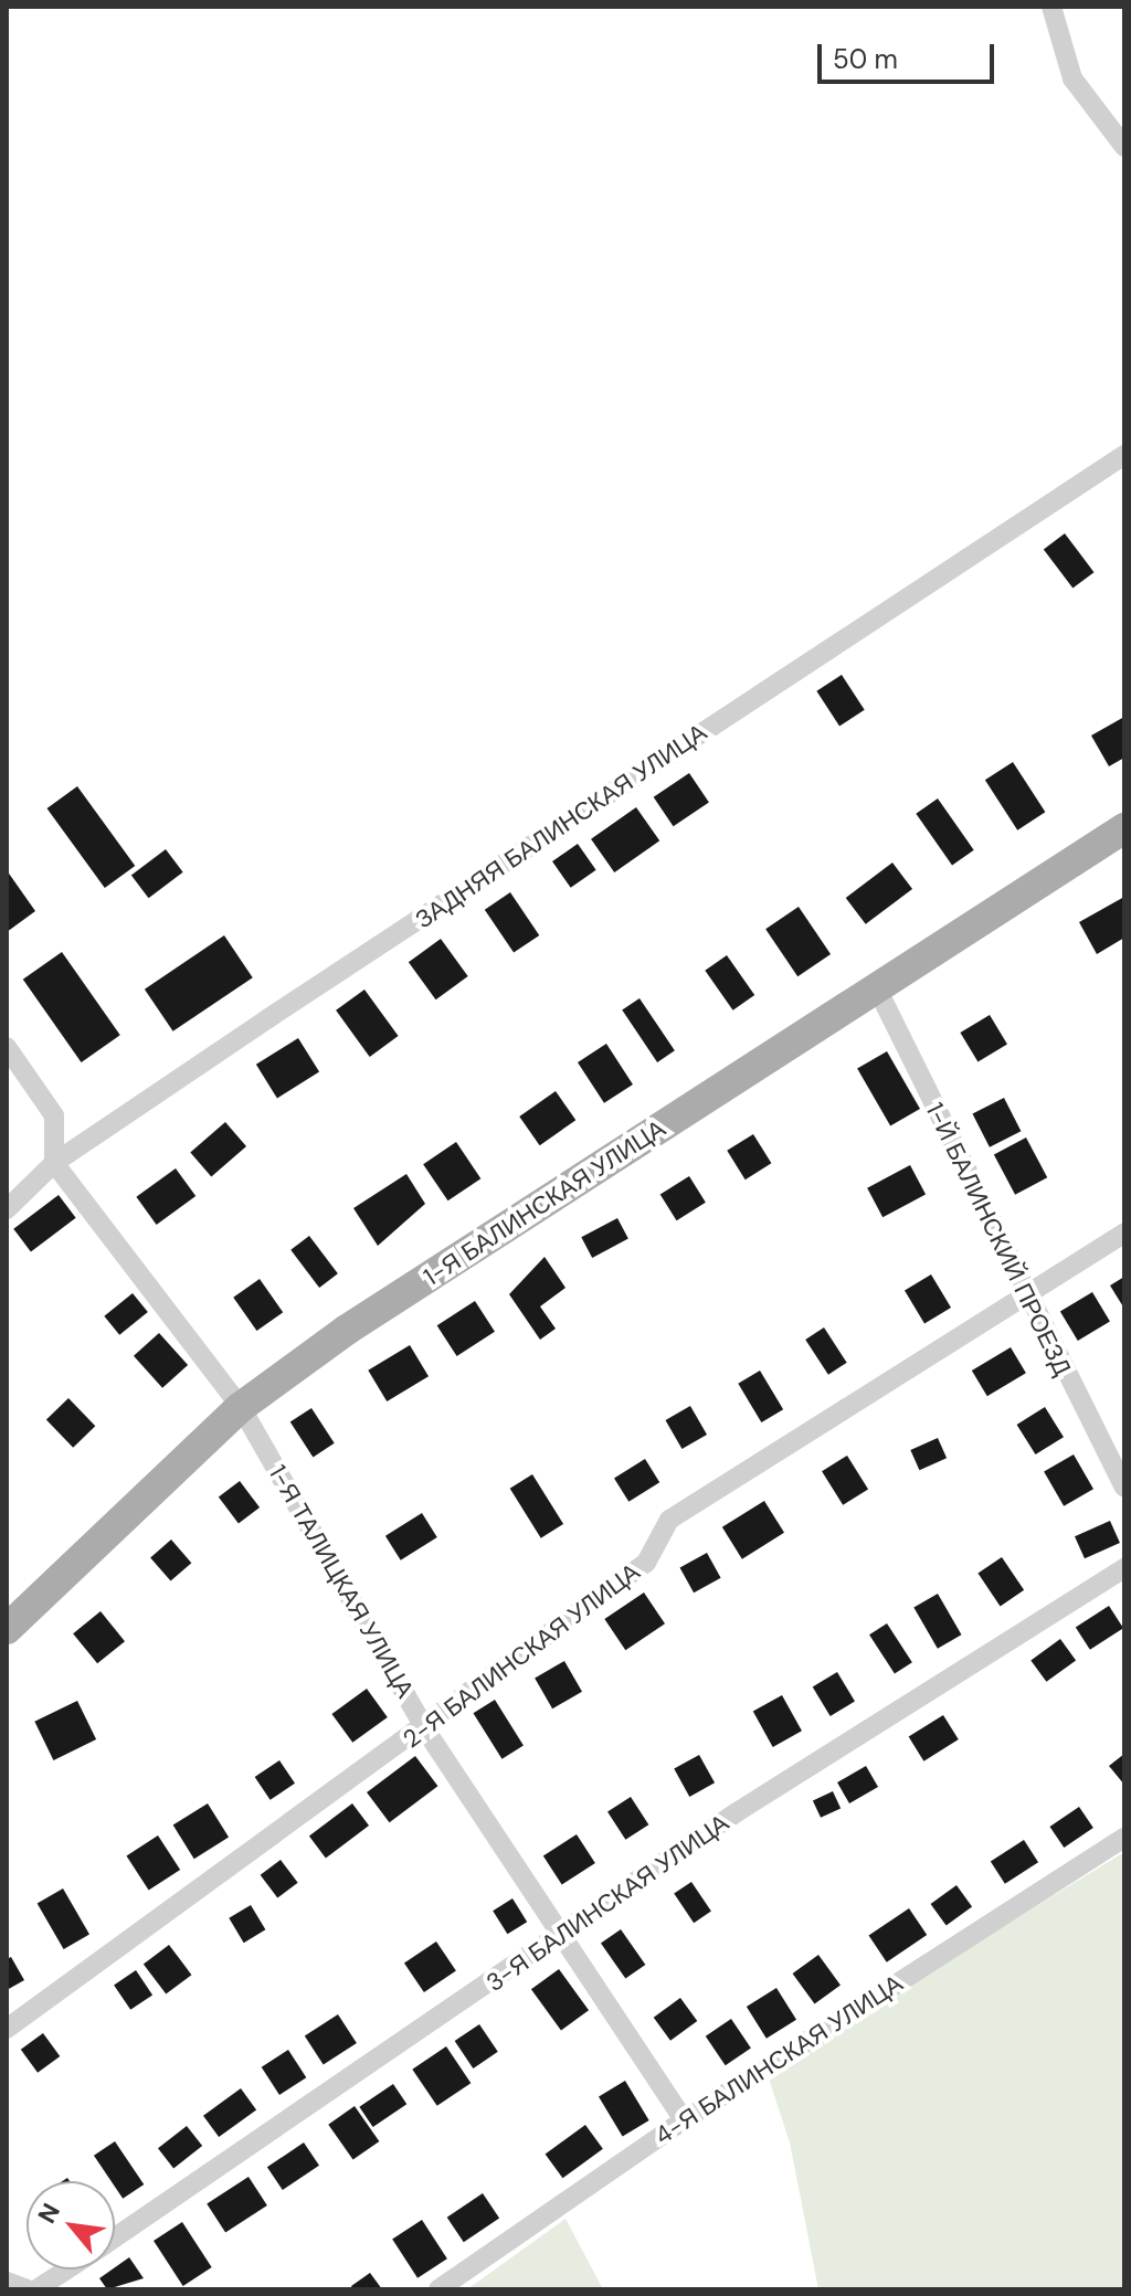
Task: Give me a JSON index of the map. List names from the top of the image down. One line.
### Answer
{"streets":{"main road":["1-Я БАЛИНСКАЯ УЛИЦА"],"street":["ЗАДНЯЯ БАЛИНСКАЯ УЛИЦА","1-Й БАЛИНСКИЙ ПРОЕЗД","1-Я ТАЛИЦКАЯ УЛИЦА","2-Я БАЛИНСКАЯ УЛИЦА","3-Я БАЛИНСКАЯ УЛИЦА","4-Я БАЛИНСКАЯ УЛИЦА"]},"crossings":[["ЗАДНЯЯ БАЛИНСКАЯ УЛИЦА","1-Я ТАЛИЦКАЯ УЛИЦА"],["1-Я БАЛИНСКАЯ УЛИЦА","1-Й БАЛИНСКИЙ ПРОЕЗД"],["1-Я БАЛИНСКАЯ УЛИЦА","1-Я ТАЛИЦКАЯ УЛИЦА"],["1-Й БАЛИНСКИЙ ПРОЕЗД","2-Я БАЛИНСКАЯ УЛИЦА"],["1-Я ТАЛИЦКАЯ УЛИЦА","2-Я БАЛИНСКАЯ УЛИЦА"],["1-Я ТАЛИЦКАЯ УЛИЦА","3-Я БАЛИНСКАЯ УЛИЦА"],["1-Я ТАЛИЦКАЯ УЛИЦА","4-Я БАЛИНСКАЯ УЛИЦА"]],"scale_bar":"50 m","north":"top left"}
